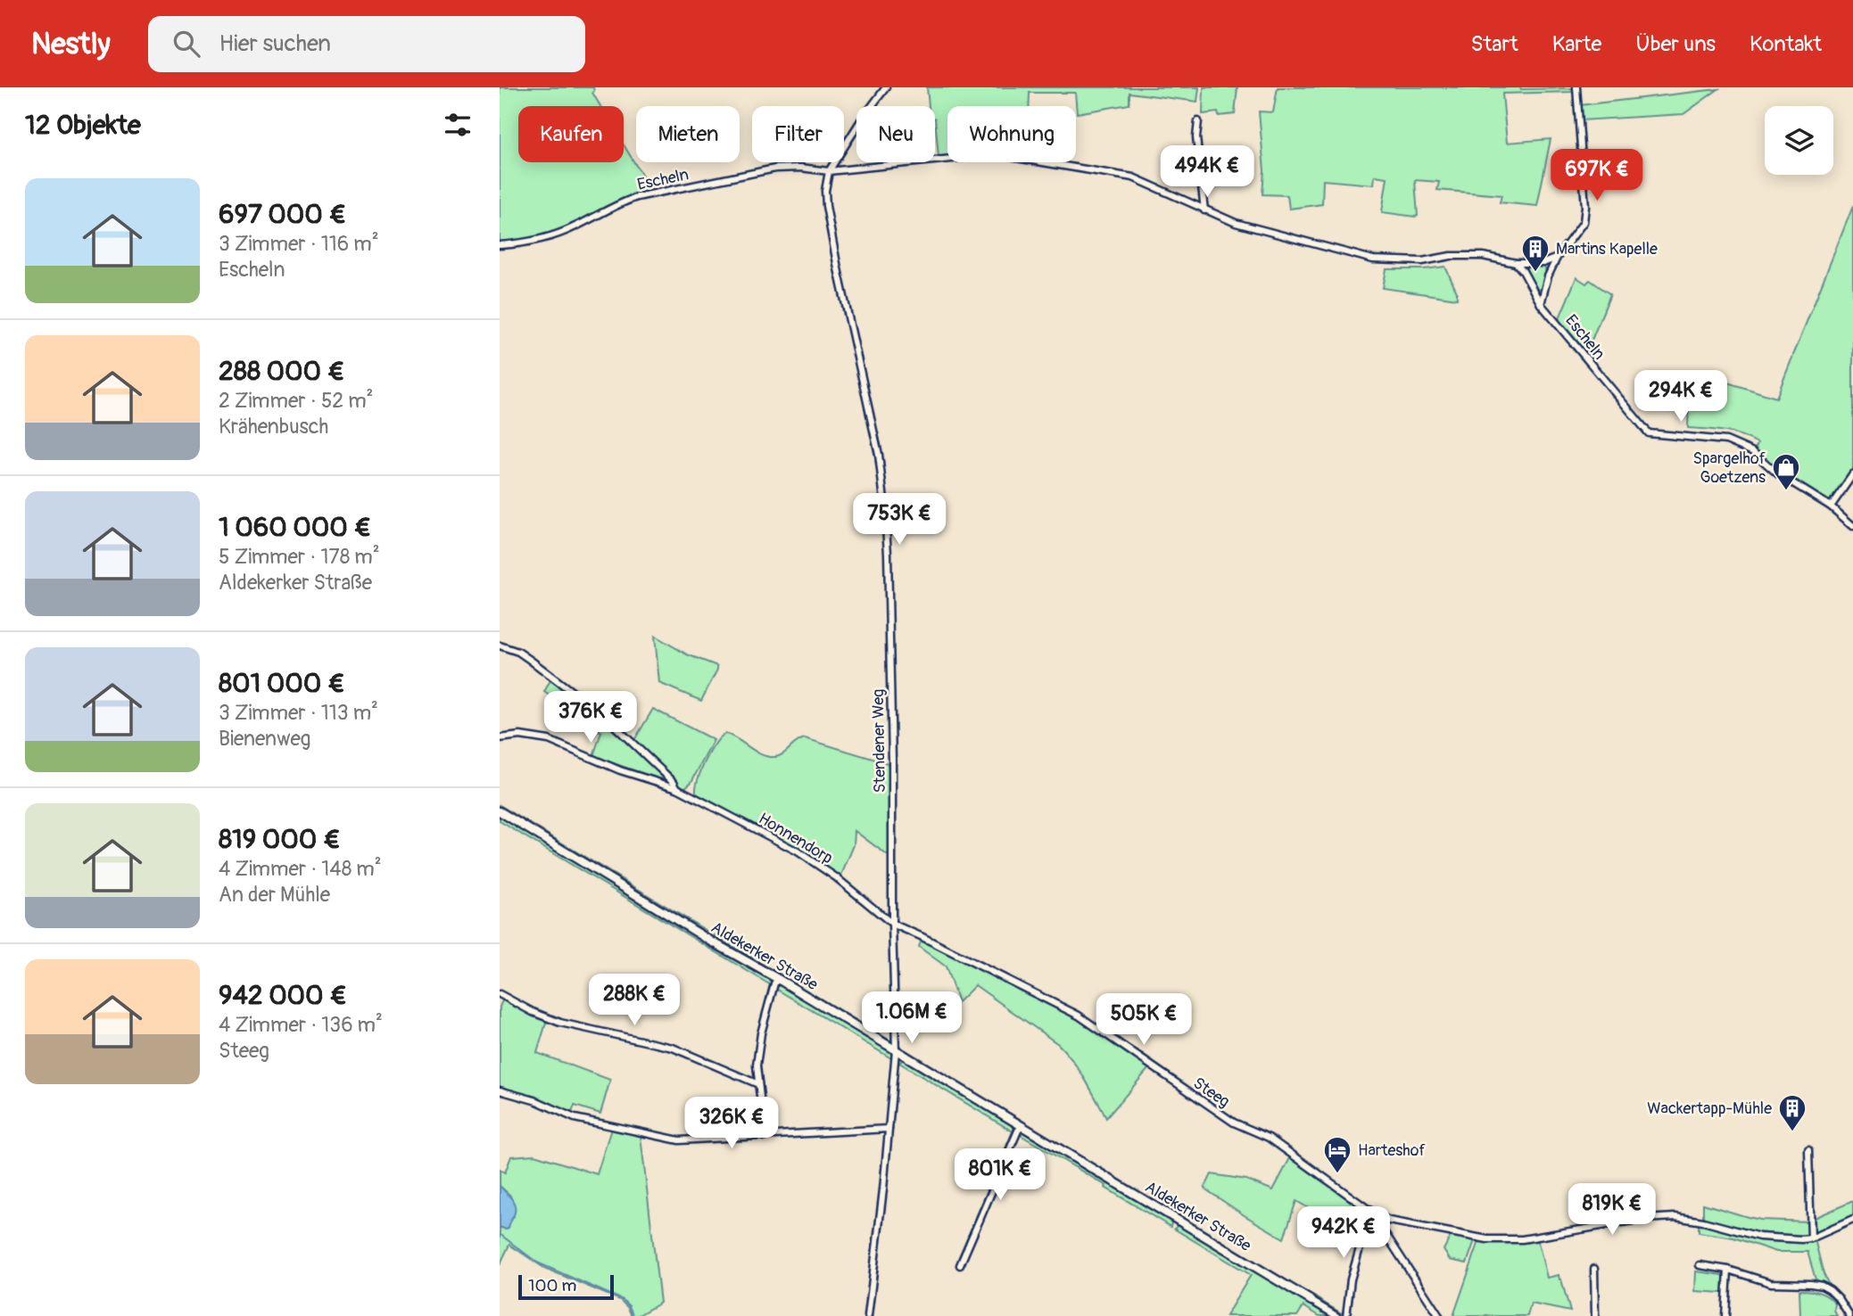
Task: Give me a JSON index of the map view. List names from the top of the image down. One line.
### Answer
{"streets":{"street":["Escheln","Stendener Weg","Honnendorp","Aldekerker Straße","Steeg"]},"crossings":[["Escheln","Stendener Weg"],["Stendener Weg","Honnendorp"],["Stendener Weg","Aldekerker Straße"],["Stendener Weg","Steeg"],["Honnendorp","Steeg"]],"places":{"building":["Martins Kapelle","Wackertapp-Mühle"],"shop":["Spargelhof Goetzens"],"hotel":["Harteshof"]},"scale_bar":"100 m","page":{"header":"Nestly","search":"Hier suchen","nav":["Start","Karte","Über uns","Kontakt"],"heading":"12 Objekte","chip":["Kaufen","Mieten","Filter","Neu","Wohnung"],"price":["494K €","697K €","294K €","753K €","376K €","288K €","1.06M €","505K €","326K €","801K €","819K €","942K €"],"list":[{"name":"697 000 €","note":"3 Zimmer · 116 m² · Escheln"},{"name":"288 000 €","note":"2 Zimmer · 52 m² · Krähenbusch"},{"name":"1 060 000 €","note":"5 Zimmer · 178 m² · Aldekerker Straße"},{"name":"801 000 €","note":"3 Zimmer · 113 m² · Bienenweg"},{"name":"819 000 €","note":"4 Zimmer · 148 m² · An der Mühle"},{"name":"942 000 €","note":"4 Zimmer · 136 m² · Steeg"}],"scale":"100 m"}}
